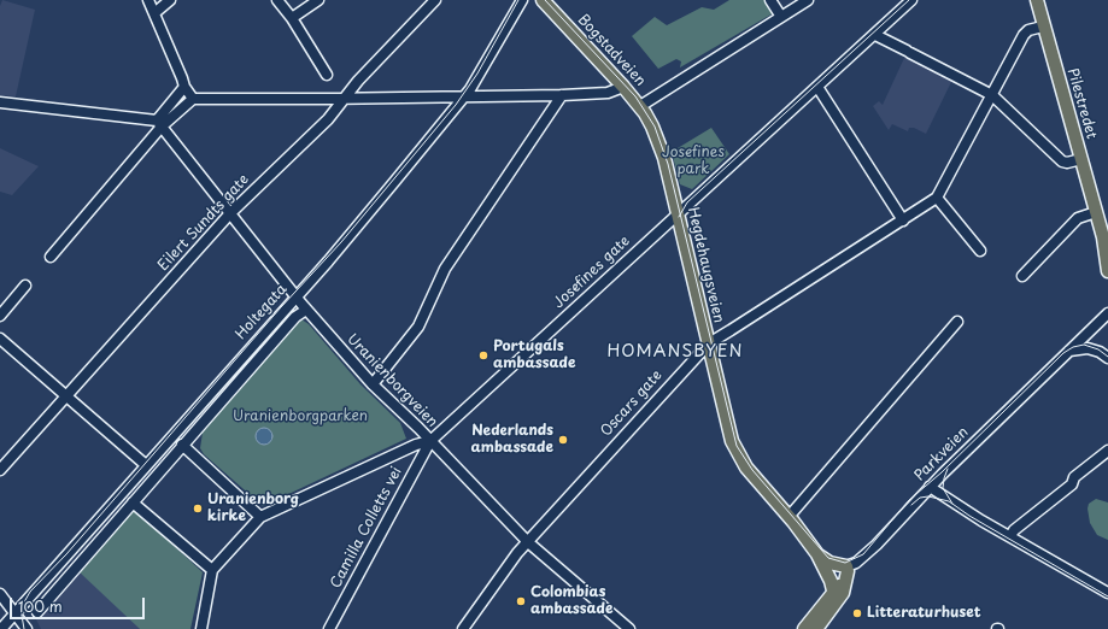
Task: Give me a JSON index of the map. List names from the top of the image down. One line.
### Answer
{"streets":{"main road":["Bogstadveien","Pilestredet","Hegdehaugsveien"],"street":["Eilert Sundts gate","Josefines gate","Holtegata","Uranienborgveien","Oscars gate","Parkveien","Camilla Colletts vei"]},"crossings":[["Bogstadveien","Hegdehaugsveien"],["Pilestredet","Oscars gate"],["Eilert Sundts gate","Uranienborgveien"],["Hegdehaugsveien","Josefines gate"],["Hegdehaugsveien","Oscars gate"],["Hegdehaugsveien","Parkveien"],["Josefines gate","Uranienborgveien"],["Josefines gate","Camilla Colletts vei"],["Holtegata","Uranienborgveien"],["Uranienborgveien","Oscars gate"],["Uranienborgveien","Camilla Colletts vei"]],"districts":["HOMANSBYEN"],"parks":["Josefines park","Uranienborgparken"],"places":["Portugals ambassade","Nederlands ambassade","Uranienborg kirke","Colombias ambassade","Litteraturhuset"],"scale_bar":"100 m"}
